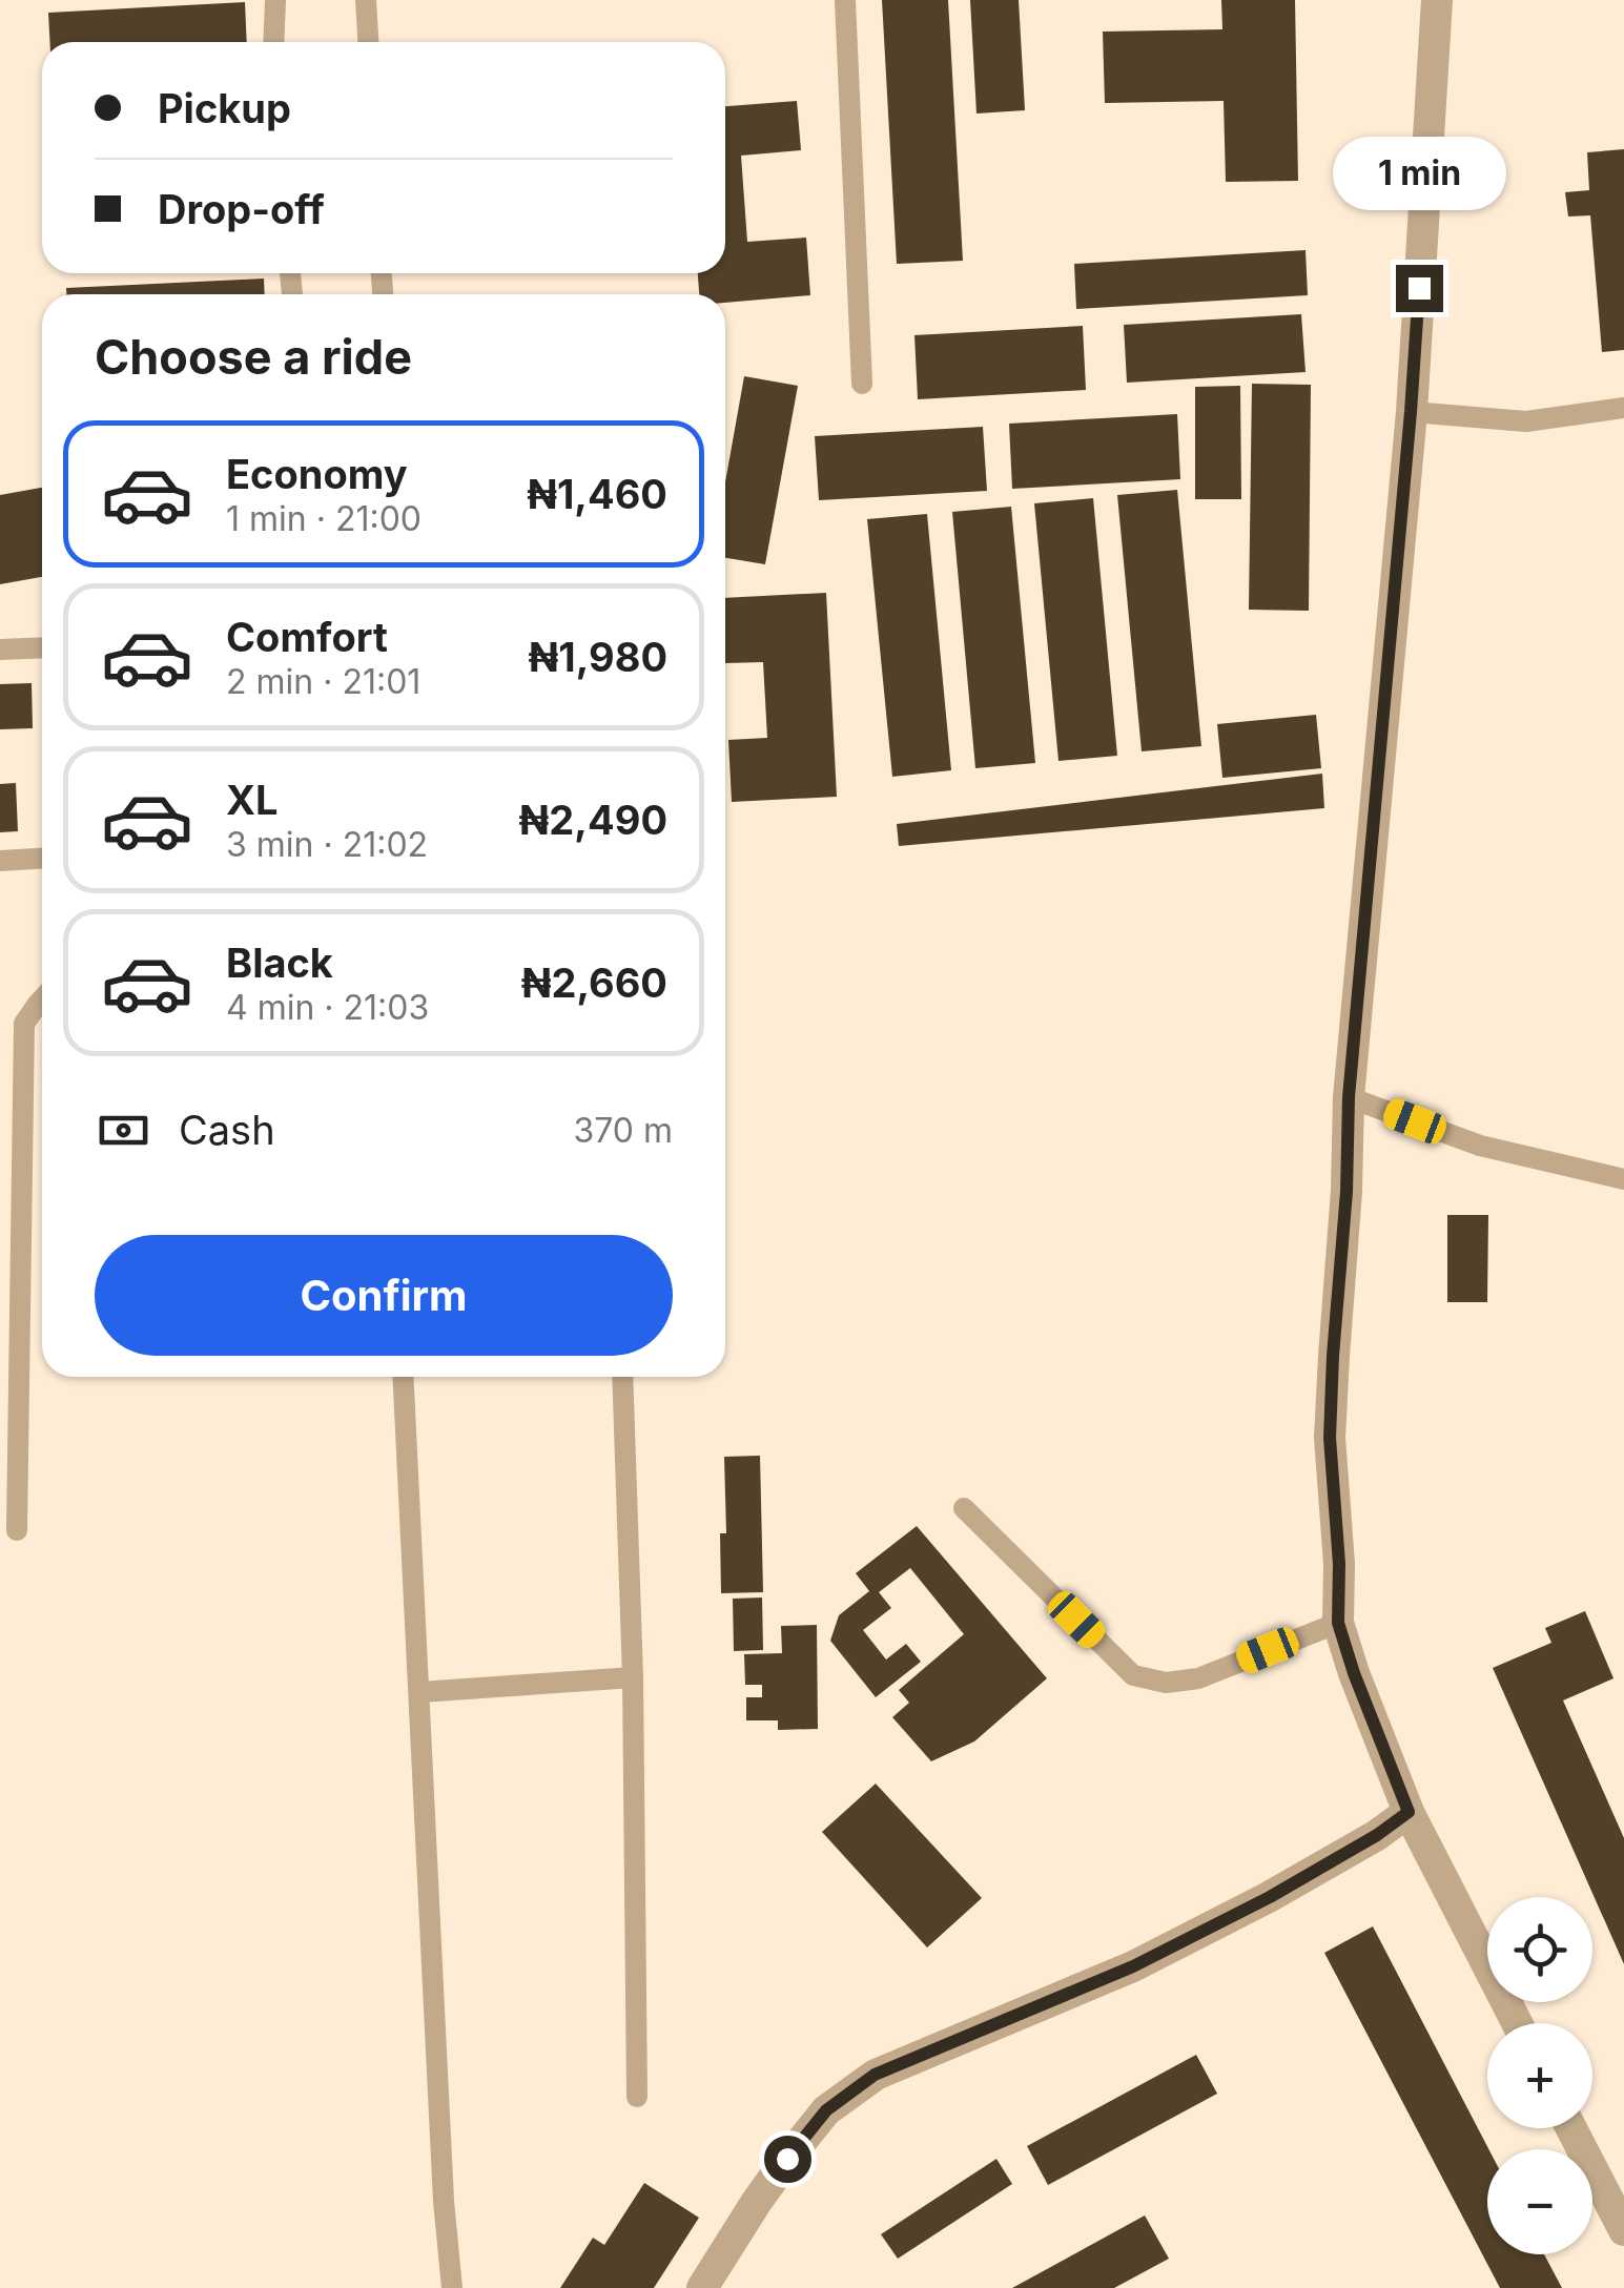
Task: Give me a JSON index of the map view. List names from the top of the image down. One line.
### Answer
{"page":{"banner":["Pickup","Drop-off"],"bubble":"1 min","heading":"Choose a ride","list":[{"name":"Economy","note":"1 min · 21:00","value":"₦1,460"},{"name":"Comfort","note":"2 min · 21:01","value":"₦1,980"},{"name":"XL","note":"3 min · 21:02","value":"₦2,490"},{"name":"Black","note":"4 min · 21:03","value":"₦2,660"}],"pay":["Cash","370 m"],"buttons":"Confirm","map_buttons":["+","−"]}}
